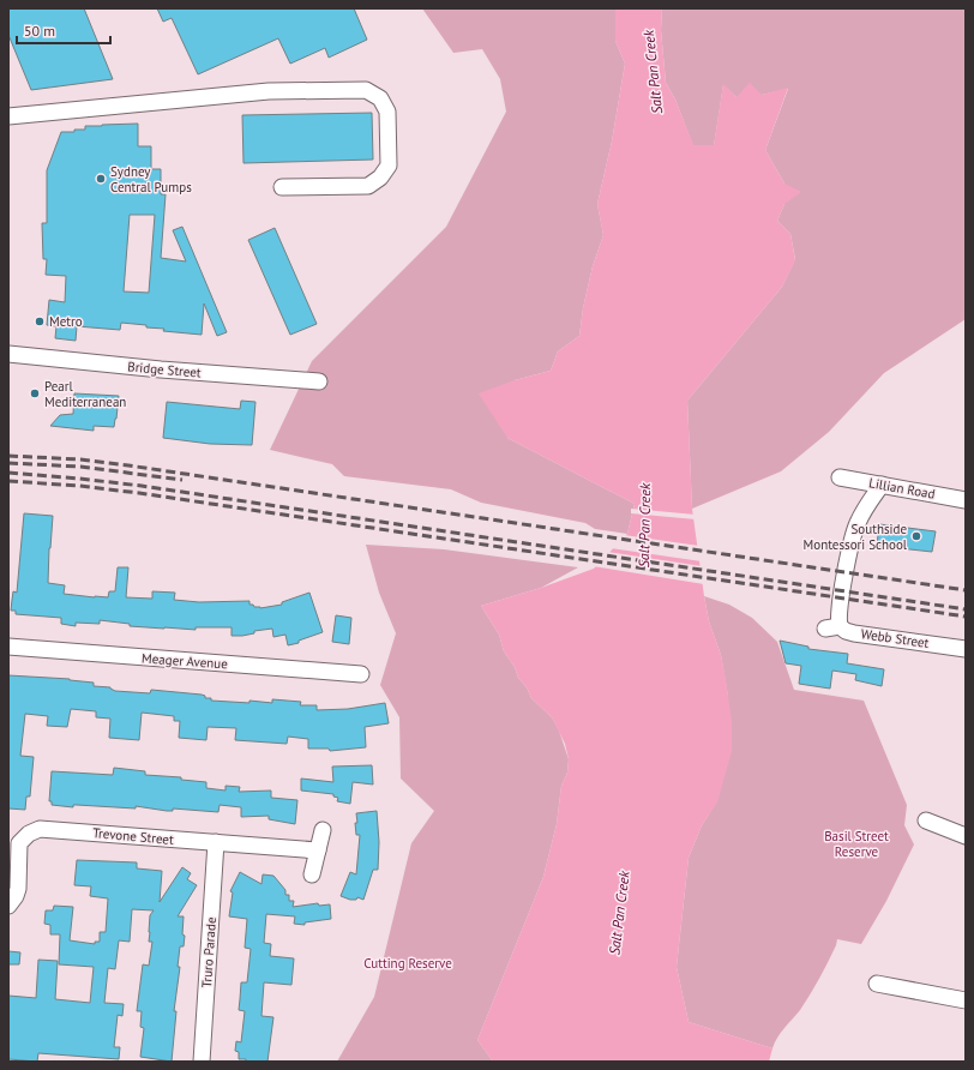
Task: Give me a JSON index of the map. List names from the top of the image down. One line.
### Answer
{"streets":{"street":["Bridge Street","Lillian Road","Webb Street","Meager Avenue","Trevone Street","Truro Parade"]},"crossings":[["Lillian Road","Webb Street"],["Trevone Street","Truro Parade"]],"water":["Salt Pan Creek"],"parks":["Basil Street Reserve","Cutting Reserve"],"places":["Sydney Central Pumps","Metro","Pearl Mediterranean","Southside Montessori School"],"scale_bar":"50 m"}
